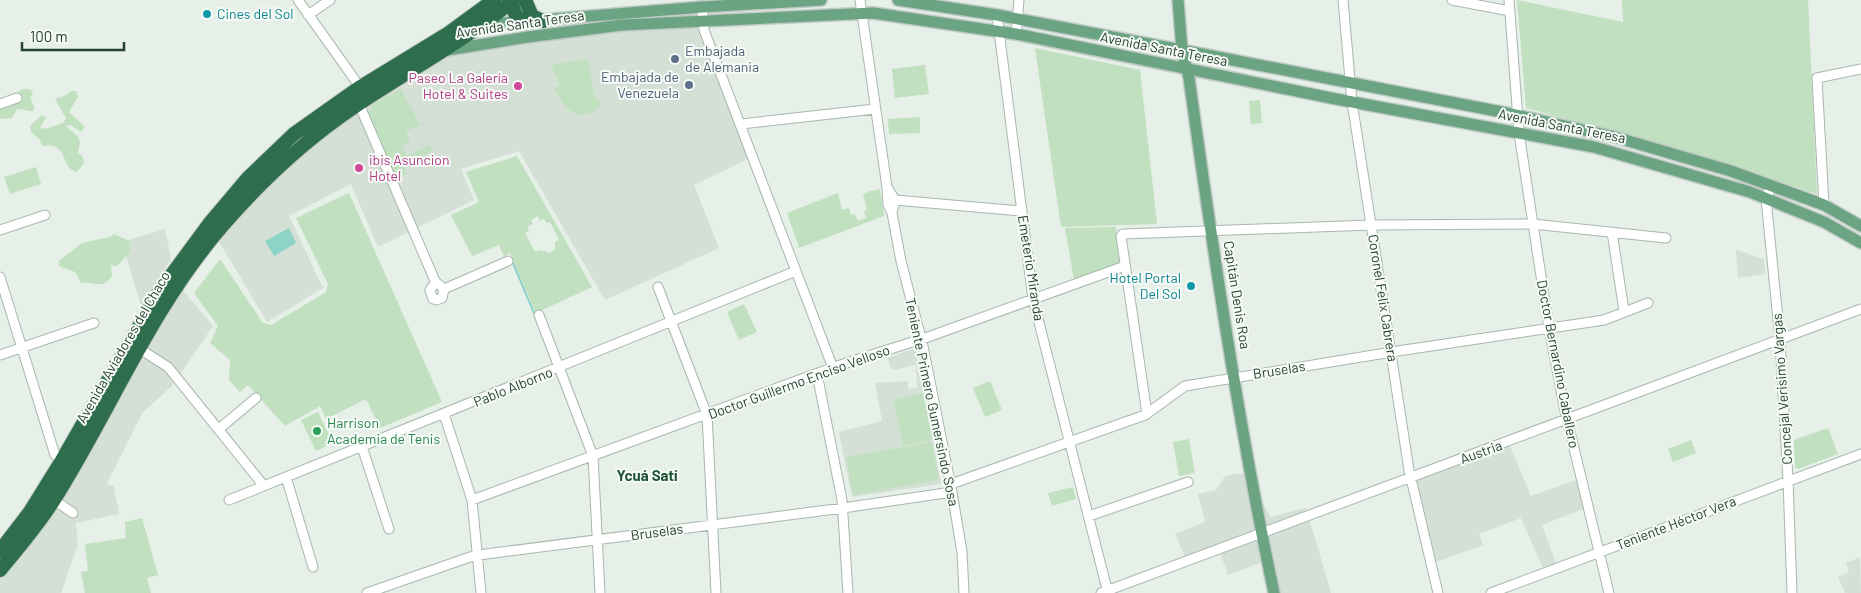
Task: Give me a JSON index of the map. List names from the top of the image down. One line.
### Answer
{"streets":{"highway":["Avenida Aviadores del Chaco"],"main road":["Avenida Santa Teresa","Capitán Denis Roa"],"street":["Emeterio Miranda","Coronel Felix Cabrera","Doctor Bernardino Caballero","Bruselas","Doctor Guillermo Enciso Velloso","Pablo Alborno","Concejal Verisimo Vargas","Teniente Primero Gumersindo Sosa","Austria","Teniente Héctor Vera"]},"crossings":[["Avenida Santa Teresa","Emeterio Miranda"],["Avenida Santa Teresa","Capitán Denis Roa"],["Avenida Santa Teresa","Coronel Felix Cabrera"],["Avenida Santa Teresa","Avenida Aviadores del Chaco"],["Avenida Santa Teresa","Doctor Bernardino Caballero"],["Avenida Santa Teresa","Concejal Verisimo Vargas"],["Emeterio Miranda","Bruselas"],["Emeterio Miranda","Doctor Guillermo Enciso Velloso"],["Emeterio Miranda","Austria"],["Capitán Denis Roa","Bruselas"],["Capitán Denis Roa","Austria"],["Coronel Felix Cabrera","Bruselas"],["Coronel Felix Cabrera","Austria"],["Doctor Bernardino Caballero","Bruselas"],["Doctor Bernardino Caballero","Austria"],["Doctor Bernardino Caballero","Teniente Héctor Vera"],["Bruselas","Teniente Primero Gumersindo Sosa"],["Doctor Guillermo Enciso Velloso","Teniente Primero Gumersindo Sosa"],["Concejal Verisimo Vargas","Austria"],["Concejal Verisimo Vargas","Teniente Héctor Vera"]],"districts":["Ycuá Satí"],"places":["Cines del Sol","Embajada de Alemania","Embajada de Venezuela","Paseo La Galería Hotel & Suites","ibis Asuncion Hotel","Hotel Portal Del Sol","Harrison Academia de Tenis"],"scale_bar":"100 m"}
